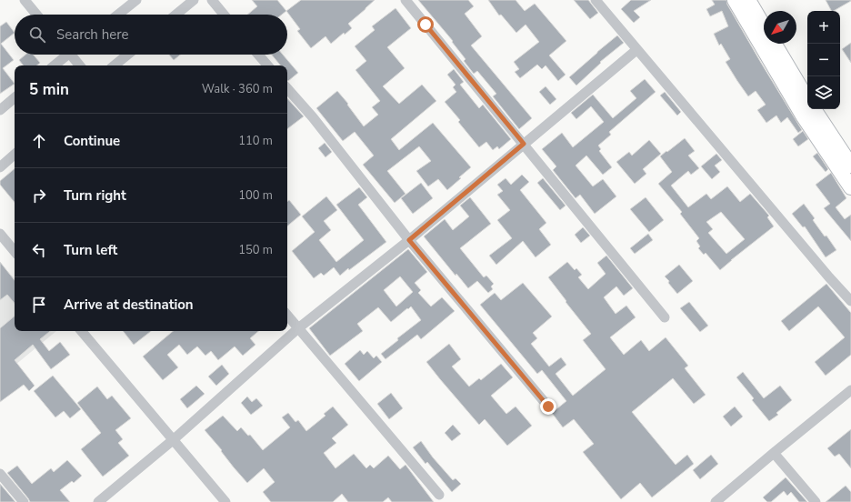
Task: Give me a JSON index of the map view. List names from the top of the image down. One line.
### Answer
{"north":"bottom left","page":{"map_buttons":["+","−"],"search":"Search here","heading":["5 min","Walk · 360 m"],"list":[["Continue","110 m"],["Turn right","100 m"],["Turn left","150 m"],"Arrive at destination"]}}
